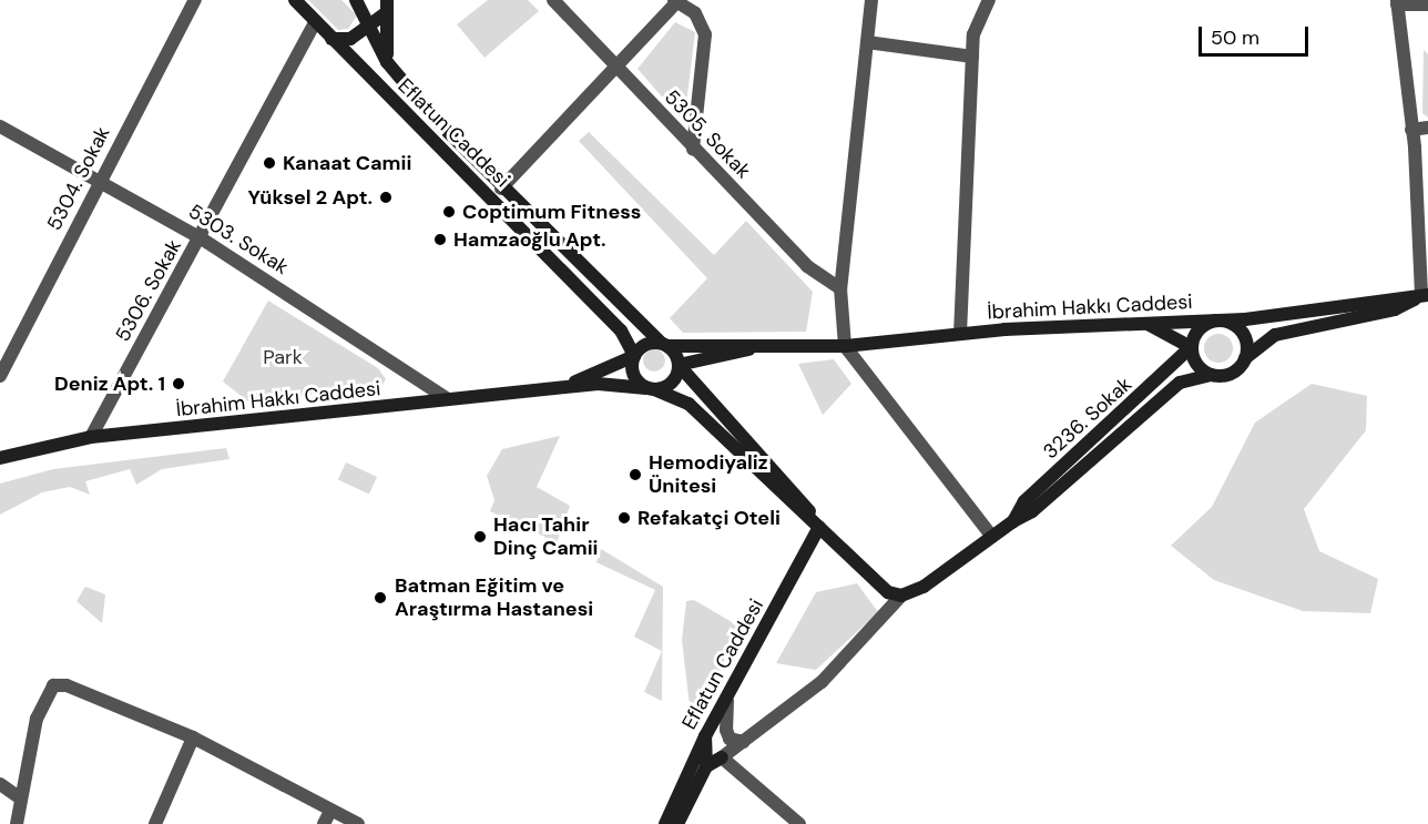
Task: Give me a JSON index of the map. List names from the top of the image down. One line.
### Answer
{"streets":{"street":["Eflatun Caddesi","5305. Sokak","5304. Sokak","5303. Sokak","5306. Sokak","İbrahim Hakkı Caddesi","3236. Sokak"]},"crossings":[["Eflatun Caddesi","5306. Sokak"],["5304. Sokak","5303. Sokak"],["5303. Sokak","5306. Sokak"],["5303. Sokak","İbrahim Hakkı Caddesi"],["5306. Sokak","İbrahim Hakkı Caddesi"],["İbrahim Hakkı Caddesi","3236. Sokak"]],"parks":["Park"],"places":["Kanaat Camii","Yüksel 2 Apt.","Coptimum Fitness","Hamzaoğlu Apt.","Deniz Apt. 1","Hemodiyaliz Ünitesi","Refakatçi Oteli","Hacı Tahir Dinç Camii","Batman Eğitim ve Araştırma Hastanesi"],"scale_bar":"50 m"}
